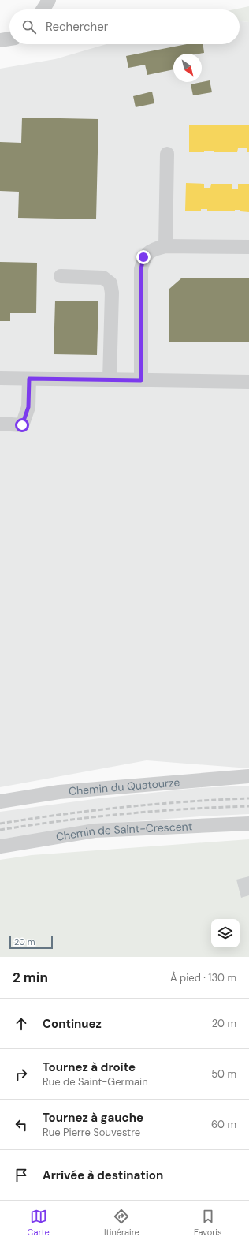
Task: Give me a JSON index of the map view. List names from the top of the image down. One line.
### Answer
{"streets":{"street":["Chemin du Quatourze","Chemin de Saint-Crescent"]},"scale_bar":"20 m","north":"bottom right","page":{"search":"Rechercher","scale":"20 m","heading":["2 min","À pied · 130 m"],"list":[["Continuez","20 m"],["Tournez à droite","Rue de Saint-Germain","50 m"],["Tournez à gauche","Rue Pierre Souvestre","60 m"],"Arrivée à destination"],"nav":["Carte","Itinéraire","Favoris"]}}
